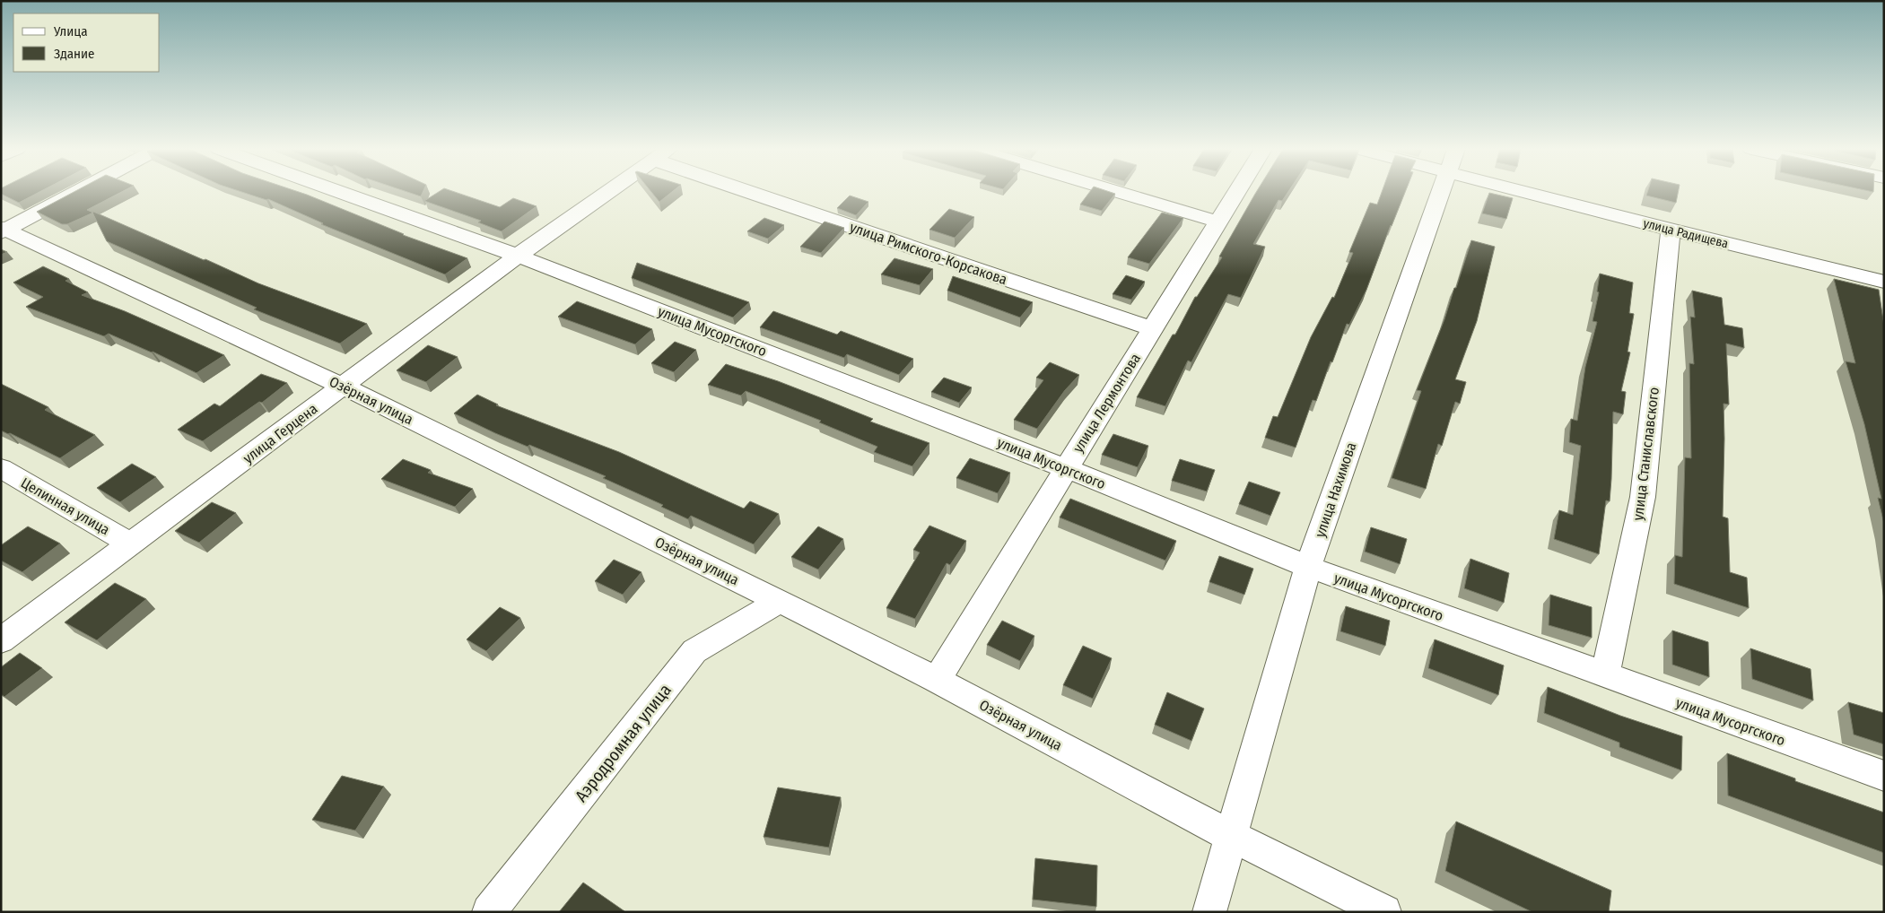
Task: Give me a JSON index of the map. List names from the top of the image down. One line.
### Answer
{"streets":{"street":["улица Радищева","улица Римского-Корсакова","улица Мусоргского","Озёрная улица","улица Лермонтова","улица Герцена","улица Станиславского","улица Нахимова","Целинная улица","Аэродромная улица"]},"crossings":[["улица Радищева","улица Станиславского"],["улица Римского-Корсакова","улица Лермонтова"],["улица Мусоргского","улица Лермонтова"],["улица Мусоргского","улица Герцена"],["улица Мусоргского","улица Станиславского"],["улица Мусоргского","улица Нахимова"],["Озёрная улица","улица Лермонтова"],["Озёрная улица","улица Герцена"],["Озёрная улица","улица Нахимова"],["Озёрная улица","Аэродромная улица"],["улица Герцена","Целинная улица"]],"legend":["Улица","Здание"]}
